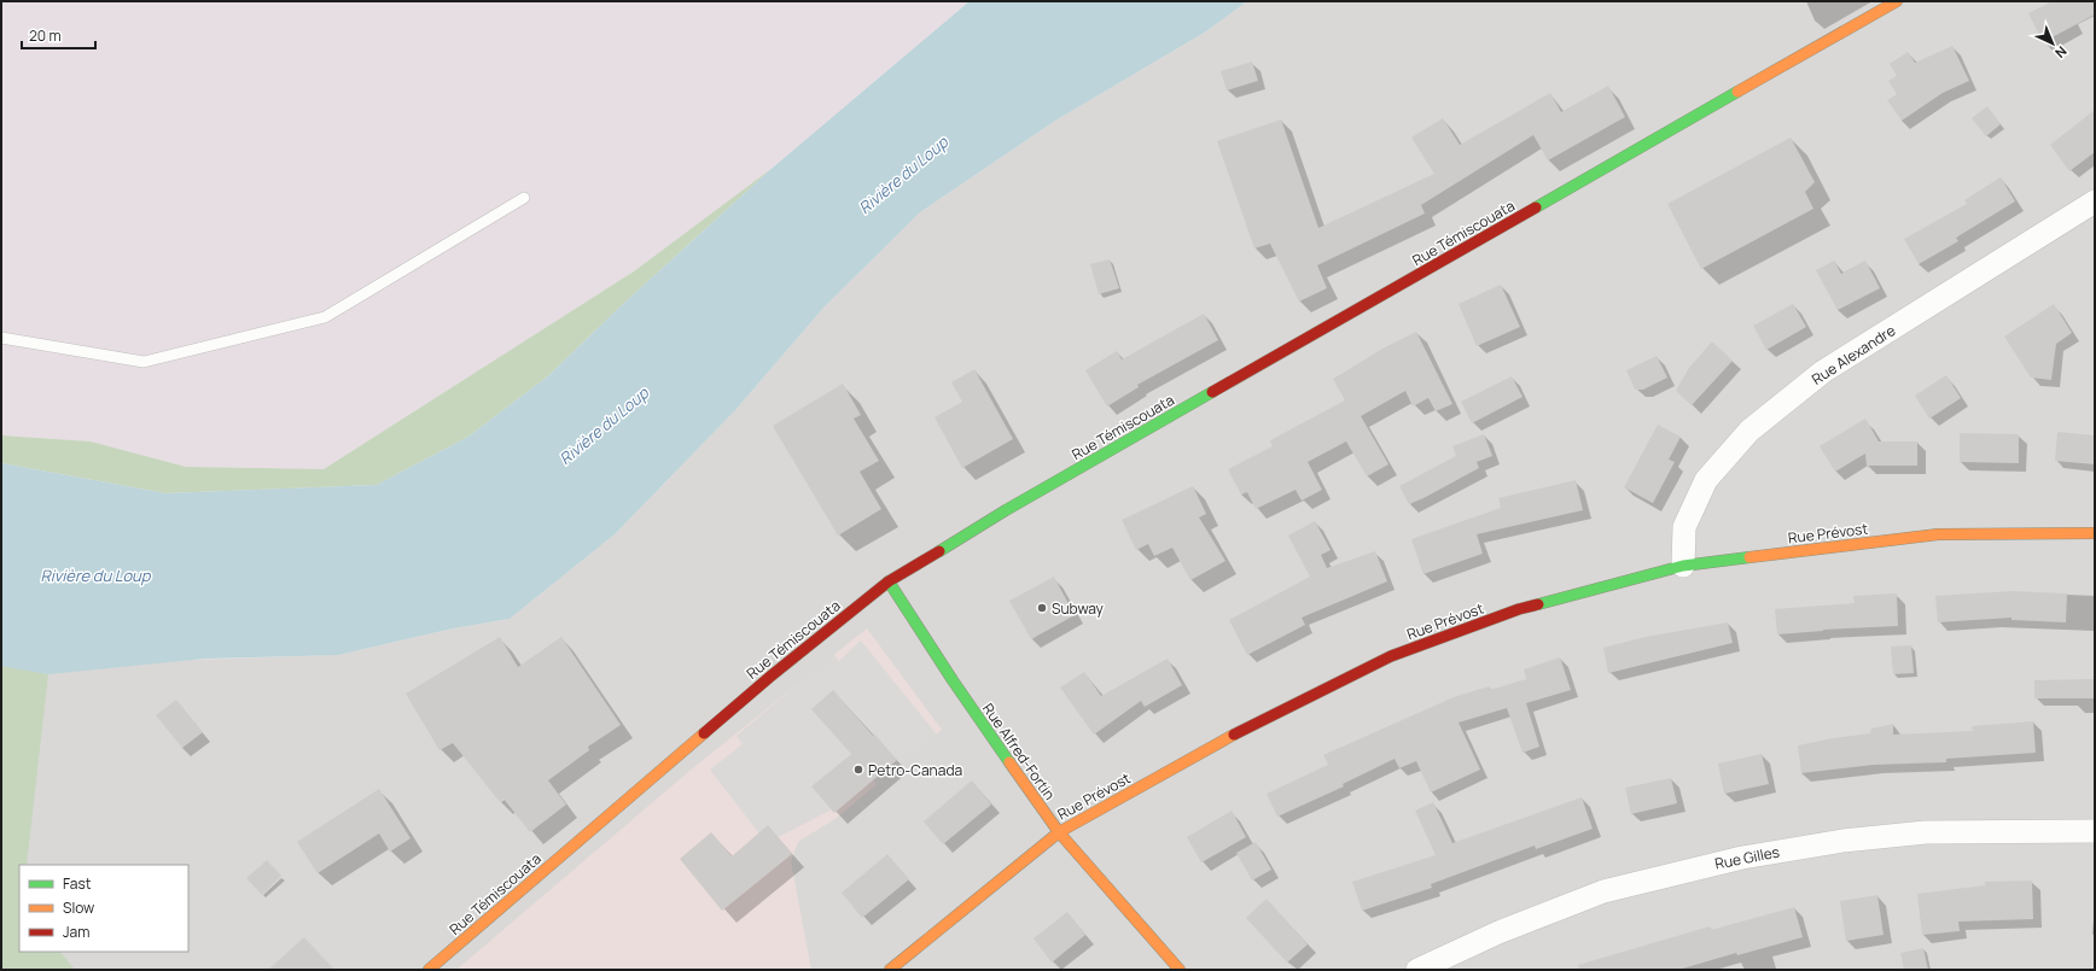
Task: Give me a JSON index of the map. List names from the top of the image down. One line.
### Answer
{"streets":{"street":["Rue Témiscouata","Rue Alexandre","Rue Prévost","Rue Alfred-Fortin","Rue Gilles"]},"crossings":[["Rue Témiscouata","Rue Alfred-Fortin"],["Rue Alexandre","Rue Prévost"],["Rue Prévost","Rue Alfred-Fortin"]],"water":["Rivière du Loup"],"places":["Subway","Petro-Canada"],"legend":["Fast","Slow","Jam"],"scale_bar":"20 m","north":"bottom right"}
